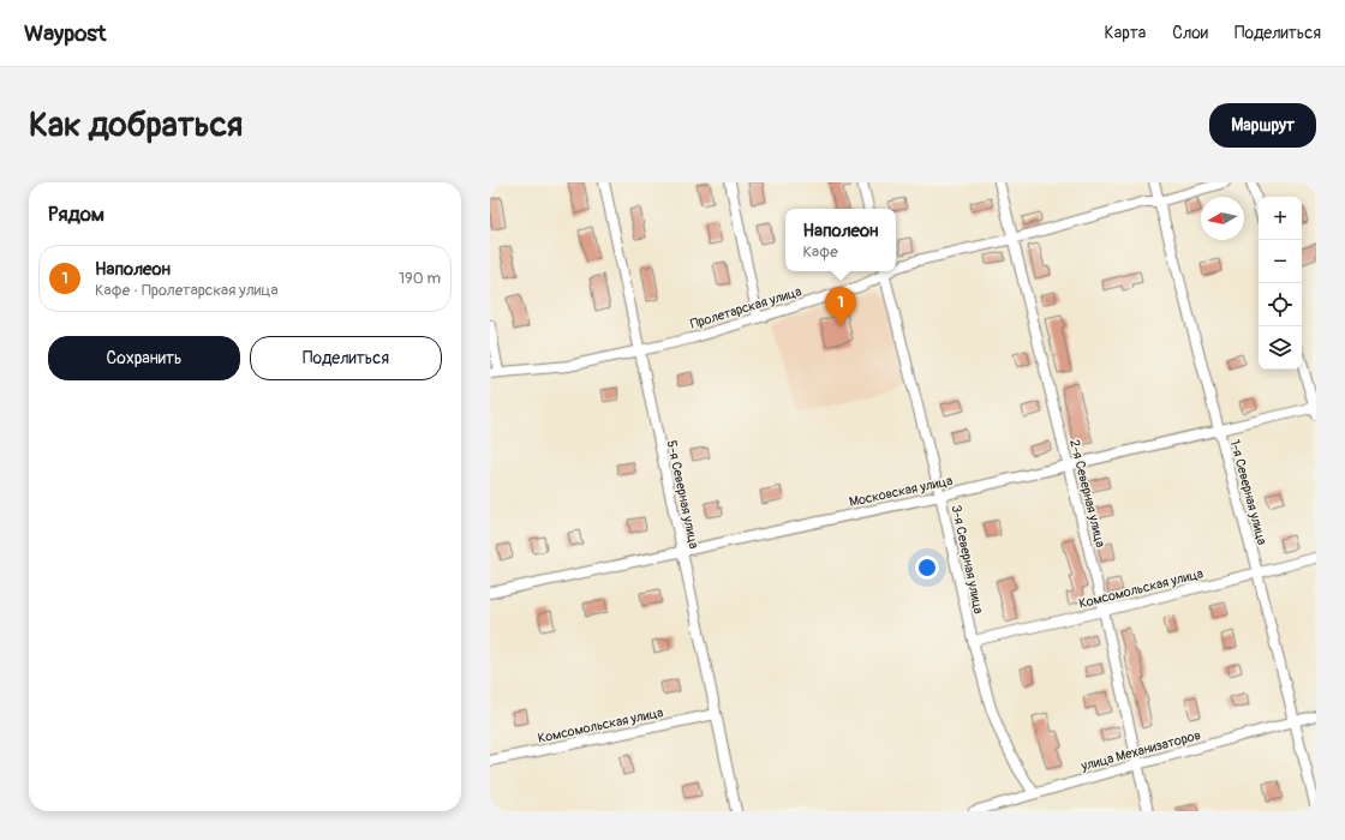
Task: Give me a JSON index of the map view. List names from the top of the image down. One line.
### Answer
{"streets":{"street":["Пролетарская улица","Московская улица","1-я Северная улица","2-я Северная улица","5-я Северная улица","3-я Северная улица","Комсомольская улица","улица Механизаторов"]},"crossings":[["Пролетарская улица","1-я Северная улица"],["Пролетарская улица","2-я Северная улица"],["Пролетарская улица","5-я Северная улица"],["Московская улица","1-я Северная улица"],["Московская улица","2-я Северная улица"],["Московская улица","5-я Северная улица"],["Московская улица","3-я Северная улица"],["1-я Северная улица","Комсомольская улица"],["1-я Северная улица","улица Механизаторов"],["2-я Северная улица","Комсомольская улица"],["2-я Северная улица","улица Механизаторов"],["5-я Северная улица","Комсомольская улица"],["3-я Северная улица","Комсомольская улица"],["3-я Северная улица","улица Механизаторов"]],"north":"left","page":{"header":"Waypost","nav":["Карта","Слои","Поделиться"],"buttons":["Маршрут",["Сохранить","Поделиться"]],"title":"Как добраться","heading":"Рядом","map_buttons":["+","−"],"popup":["Наполеон","Кафе"],"list":[{"mark":"1","name":"Наполеон","note":"Кафе · Пролетарская улица","value":"190 m"}],"pins":"1"}}
